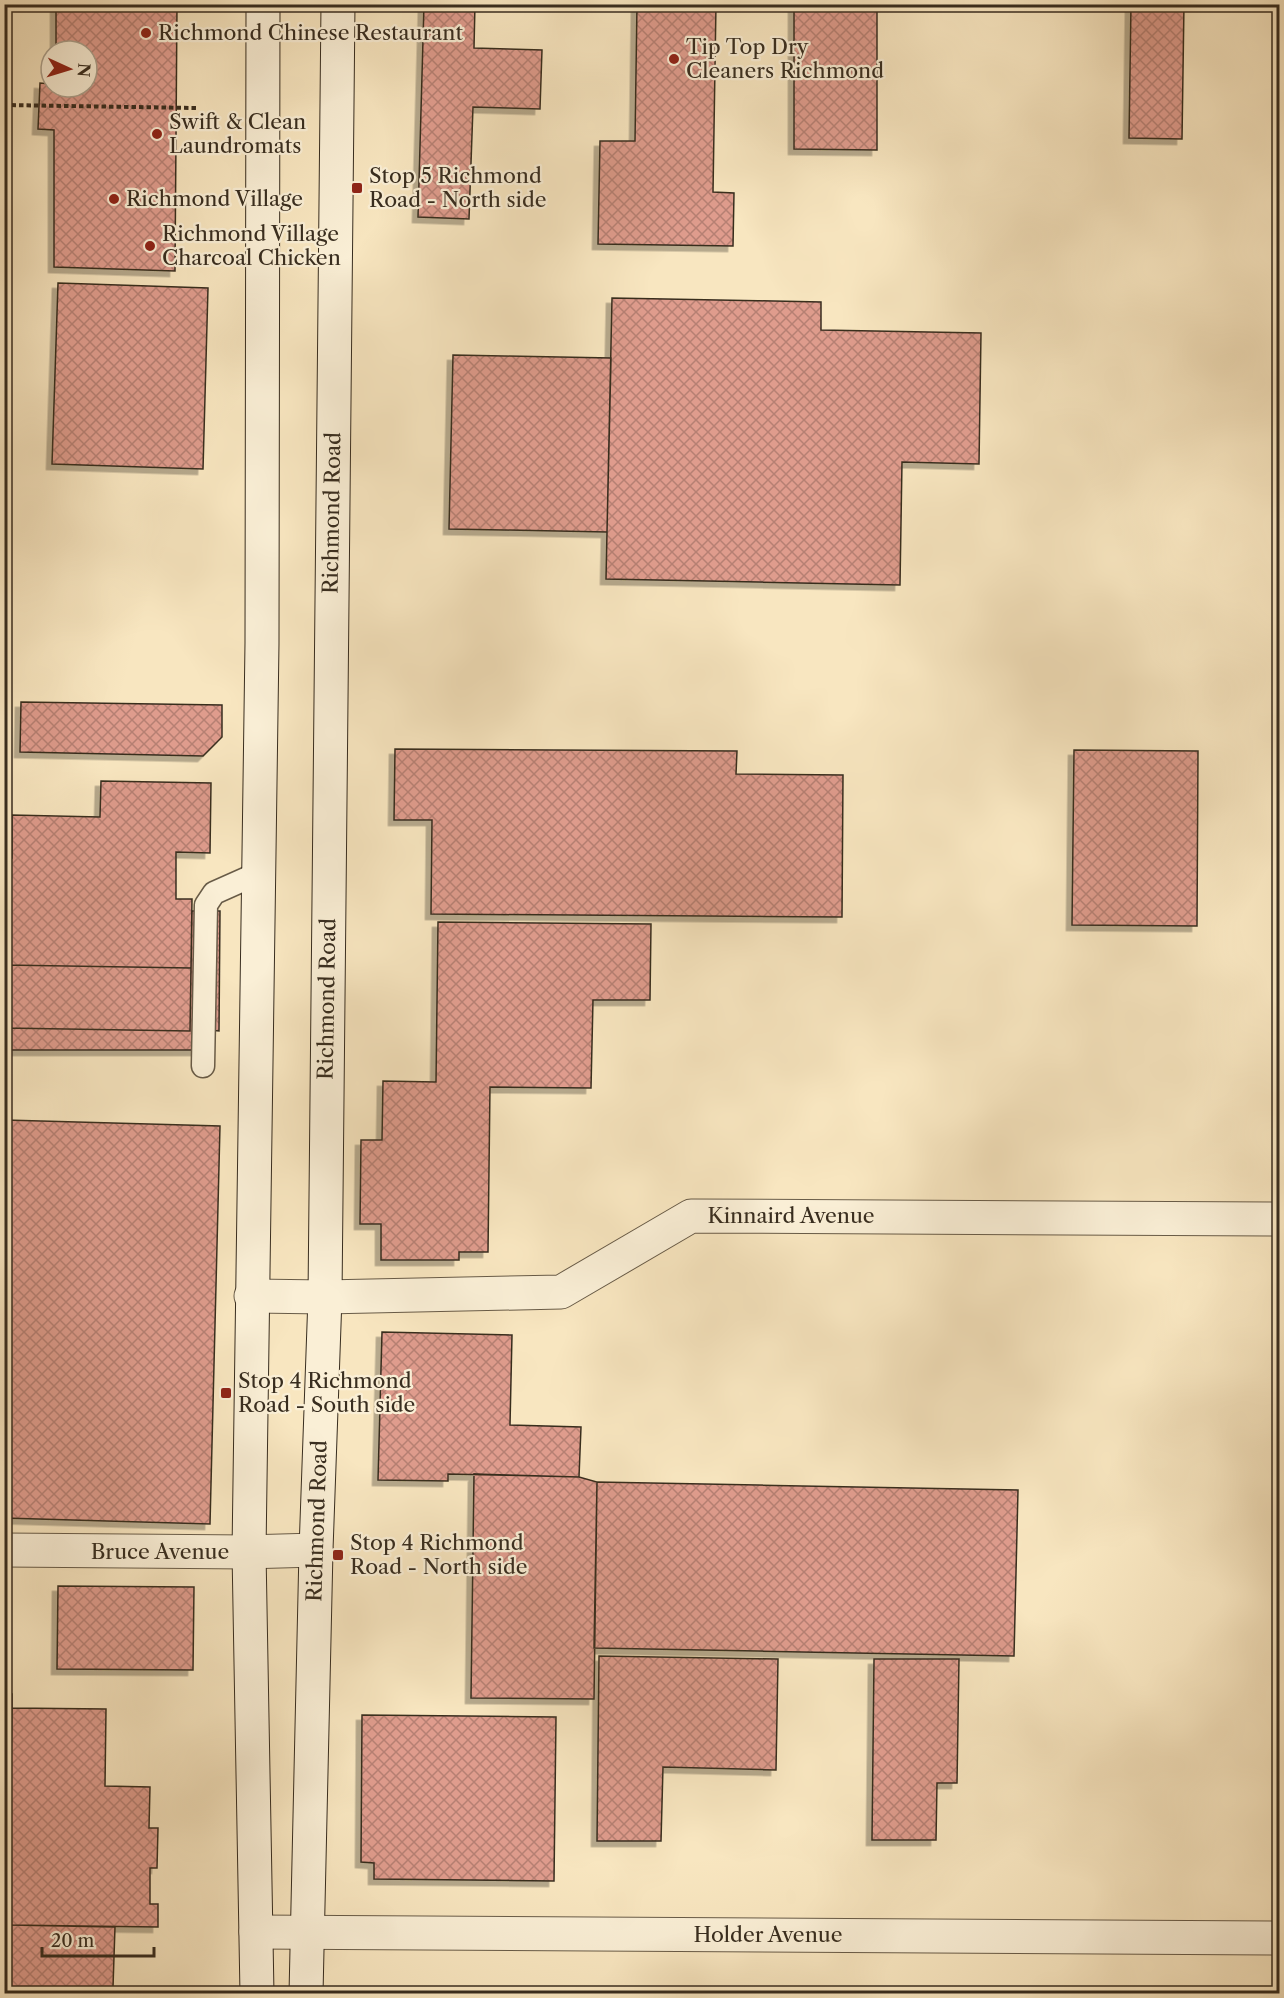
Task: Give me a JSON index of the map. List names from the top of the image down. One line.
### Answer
{"streets":{"main road":["Richmond Road","Kinnaird Avenue","Bruce Avenue","Holder Avenue"]},"crossings":[["Richmond Road","Kinnaird Avenue"],["Richmond Road","Bruce Avenue"],["Richmond Road","Holder Avenue"]],"places":{"other":["Richmond Chinese Restaurant","Tip Top Dry Cleaners Richmond","Swift & Clean Laundromats","Richmond Village","Richmond Village Charcoal Chicken"],"transit":["Stop 5 Richmond Road - North side","Stop 4 Richmond Road - South side","Stop 4 Richmond Road - North side"]},"scale_bar":"20 m","north":"right"}
